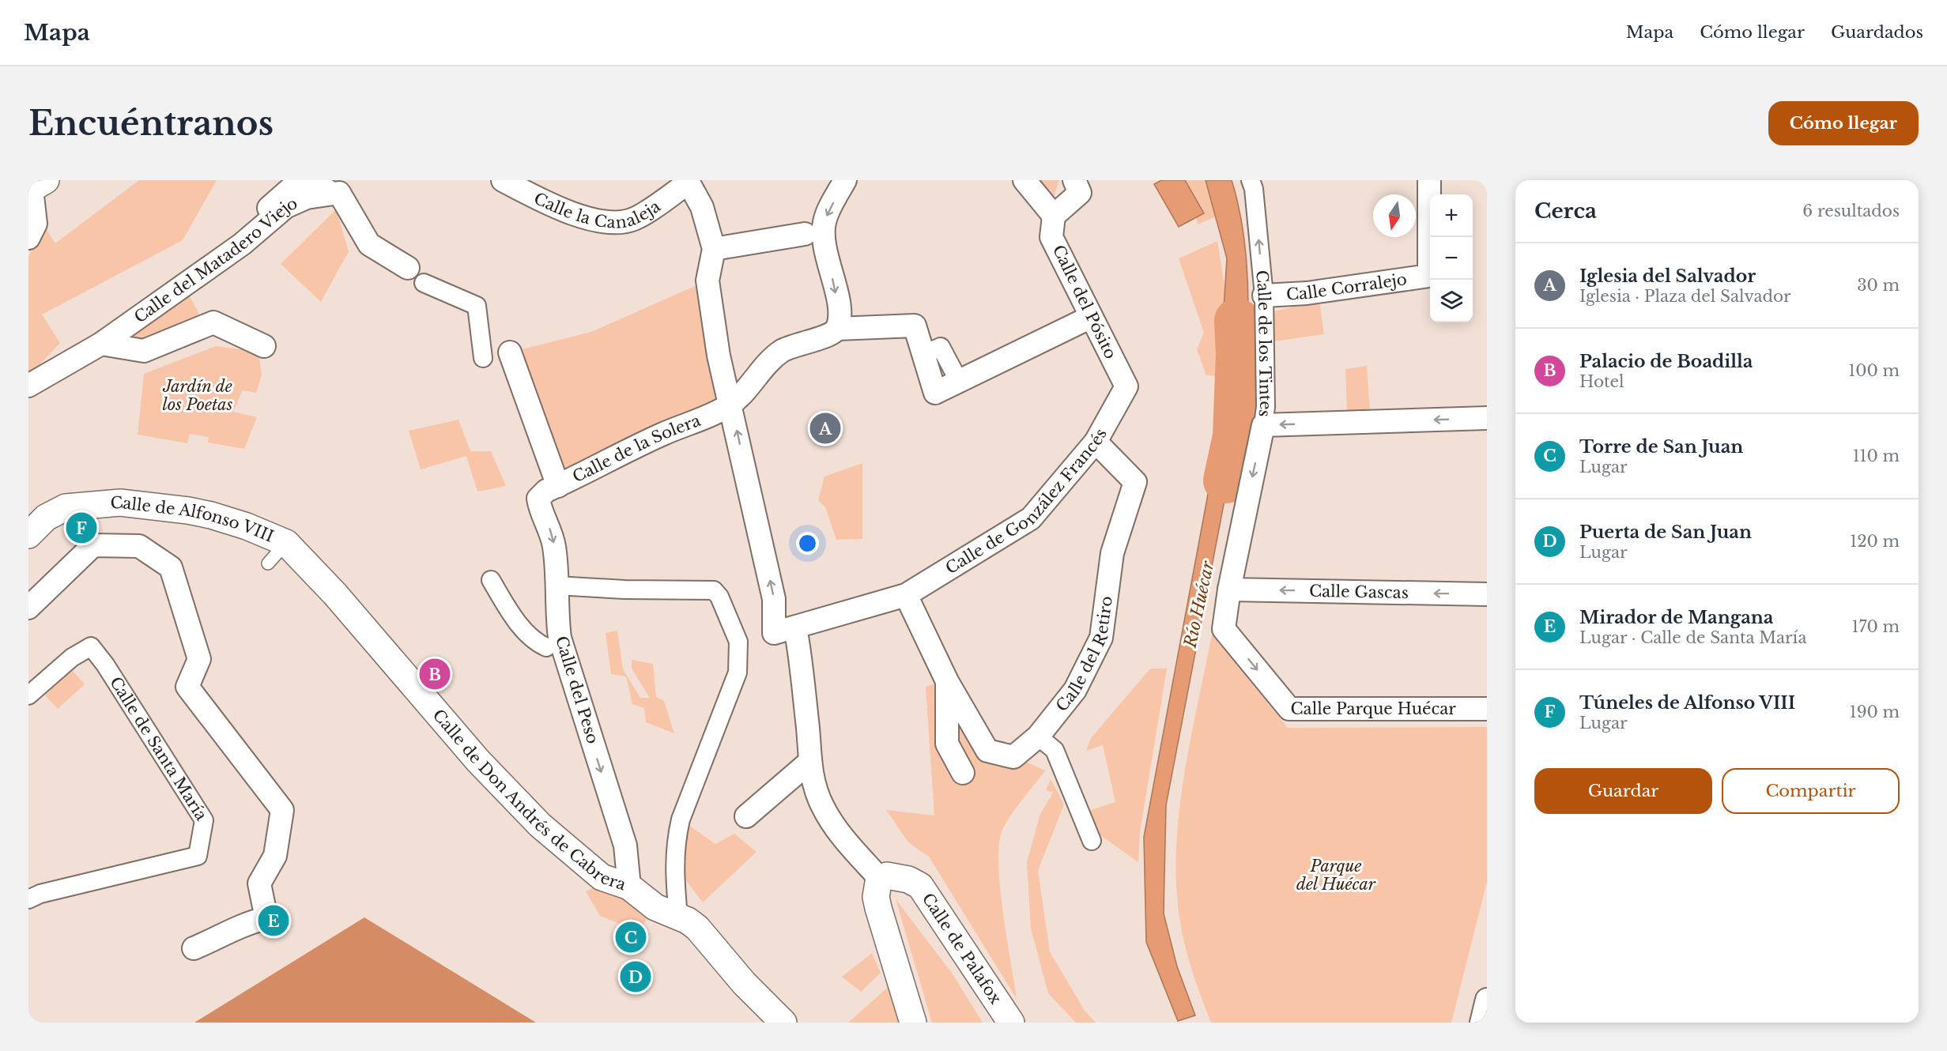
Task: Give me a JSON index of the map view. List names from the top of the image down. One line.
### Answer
{"streets":{"street":["Calle la Canaleja","Calle del Matadero Viejo","Calle Corralejo","Calle del Pósito","Calle de los Tintes","Calle de la Solera","Calle de González Francés","Calle de Alfonso VIII","Calle Gascas","Calle del Retiro","Calle del Peso","Calle Parque Huécar","Calle de Santa María","Calle de Don Andrés de Cabrera","Calle de Palafox"]},"crossings":[["Calle Corralejo","Calle de los Tintes"],["Calle del Pósito","Calle de González Francés"],["Calle de los Tintes","Calle Gascas"],["Calle de los Tintes","Calle Parque Huécar"],["Calle de la Solera","Calle del Peso"],["Calle de González Francés","Calle del Retiro"],["Calle de Alfonso VIII","Calle de Don Andrés de Cabrera"],["Calle Gascas","Calle Parque Huécar"],["Calle del Peso","Calle de Don Andrés de Cabrera"]],"one_way":["Calle del Peso","Calle Parque Huécar"],"water":["Río Huécar"],"parks":["Jardín de los Poetas","Parque del Huécar"],"north":"bottom","page":{"header":"Mapa","nav":["Mapa","Cómo llegar","Guardados"],"buttons":["Cómo llegar",["Guardar","Compartir"]],"title":"Encuéntranos","heading":["Cerca","6 resultados"],"map_buttons":["+","−"],"list":[{"mark":"A","name":"Iglesia del Salvador","note":"Iglesia · Plaza del Salvador","value":"30 m"},{"mark":"B","name":"Palacio de Boadilla","note":"Hotel","value":"100 m"},{"mark":"C","name":"Torre de San Juan","note":"Lugar","value":"110 m"},{"mark":"D","name":"Puerta de San Juan","note":"Lugar","value":"120 m"},{"mark":"E","name":"Mirador de Mangana","note":"Lugar · Calle de Santa María","value":"170 m"},{"mark":"F","name":"Túneles de Alfonso VIII","note":"Lugar","value":"190 m"}],"pins":["A","F","B","E","C","D"]}}
